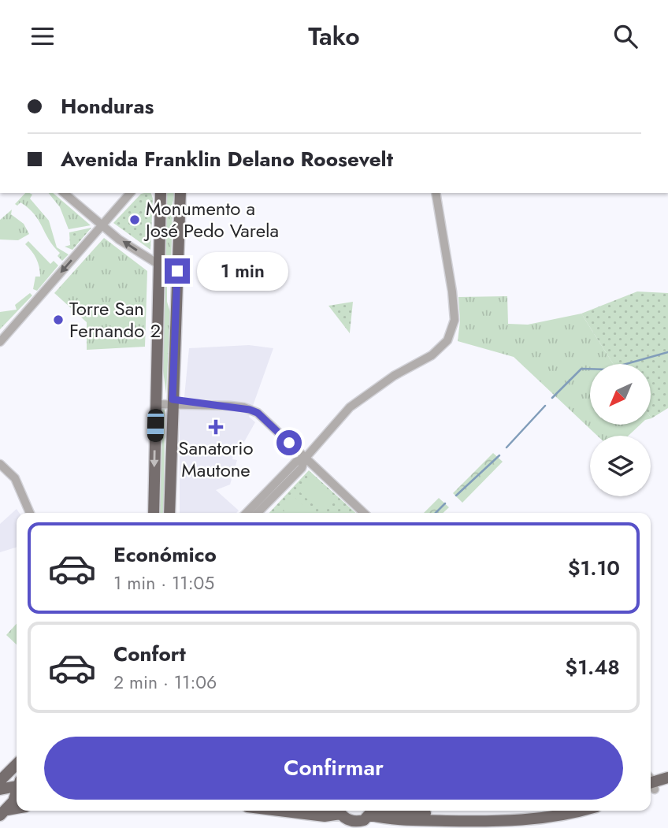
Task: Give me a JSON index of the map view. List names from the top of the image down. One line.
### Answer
{"places":{"other":["Monumento a José Pedo Varela","Torre San Fernando 2"],"health":["Sanatorio Mautone"]},"north":"bottom left","page":{"header":"Tako","banner":["Honduras","Avenida Franklin Delano Roosevelt"],"bubble":"1 min","list":[{"name":"Económico","note":"1 min · 11:05","value":"$1.10"},{"name":"Confort","note":"2 min · 11:06","value":"$1.48"}],"buttons":"Confirmar"}}
